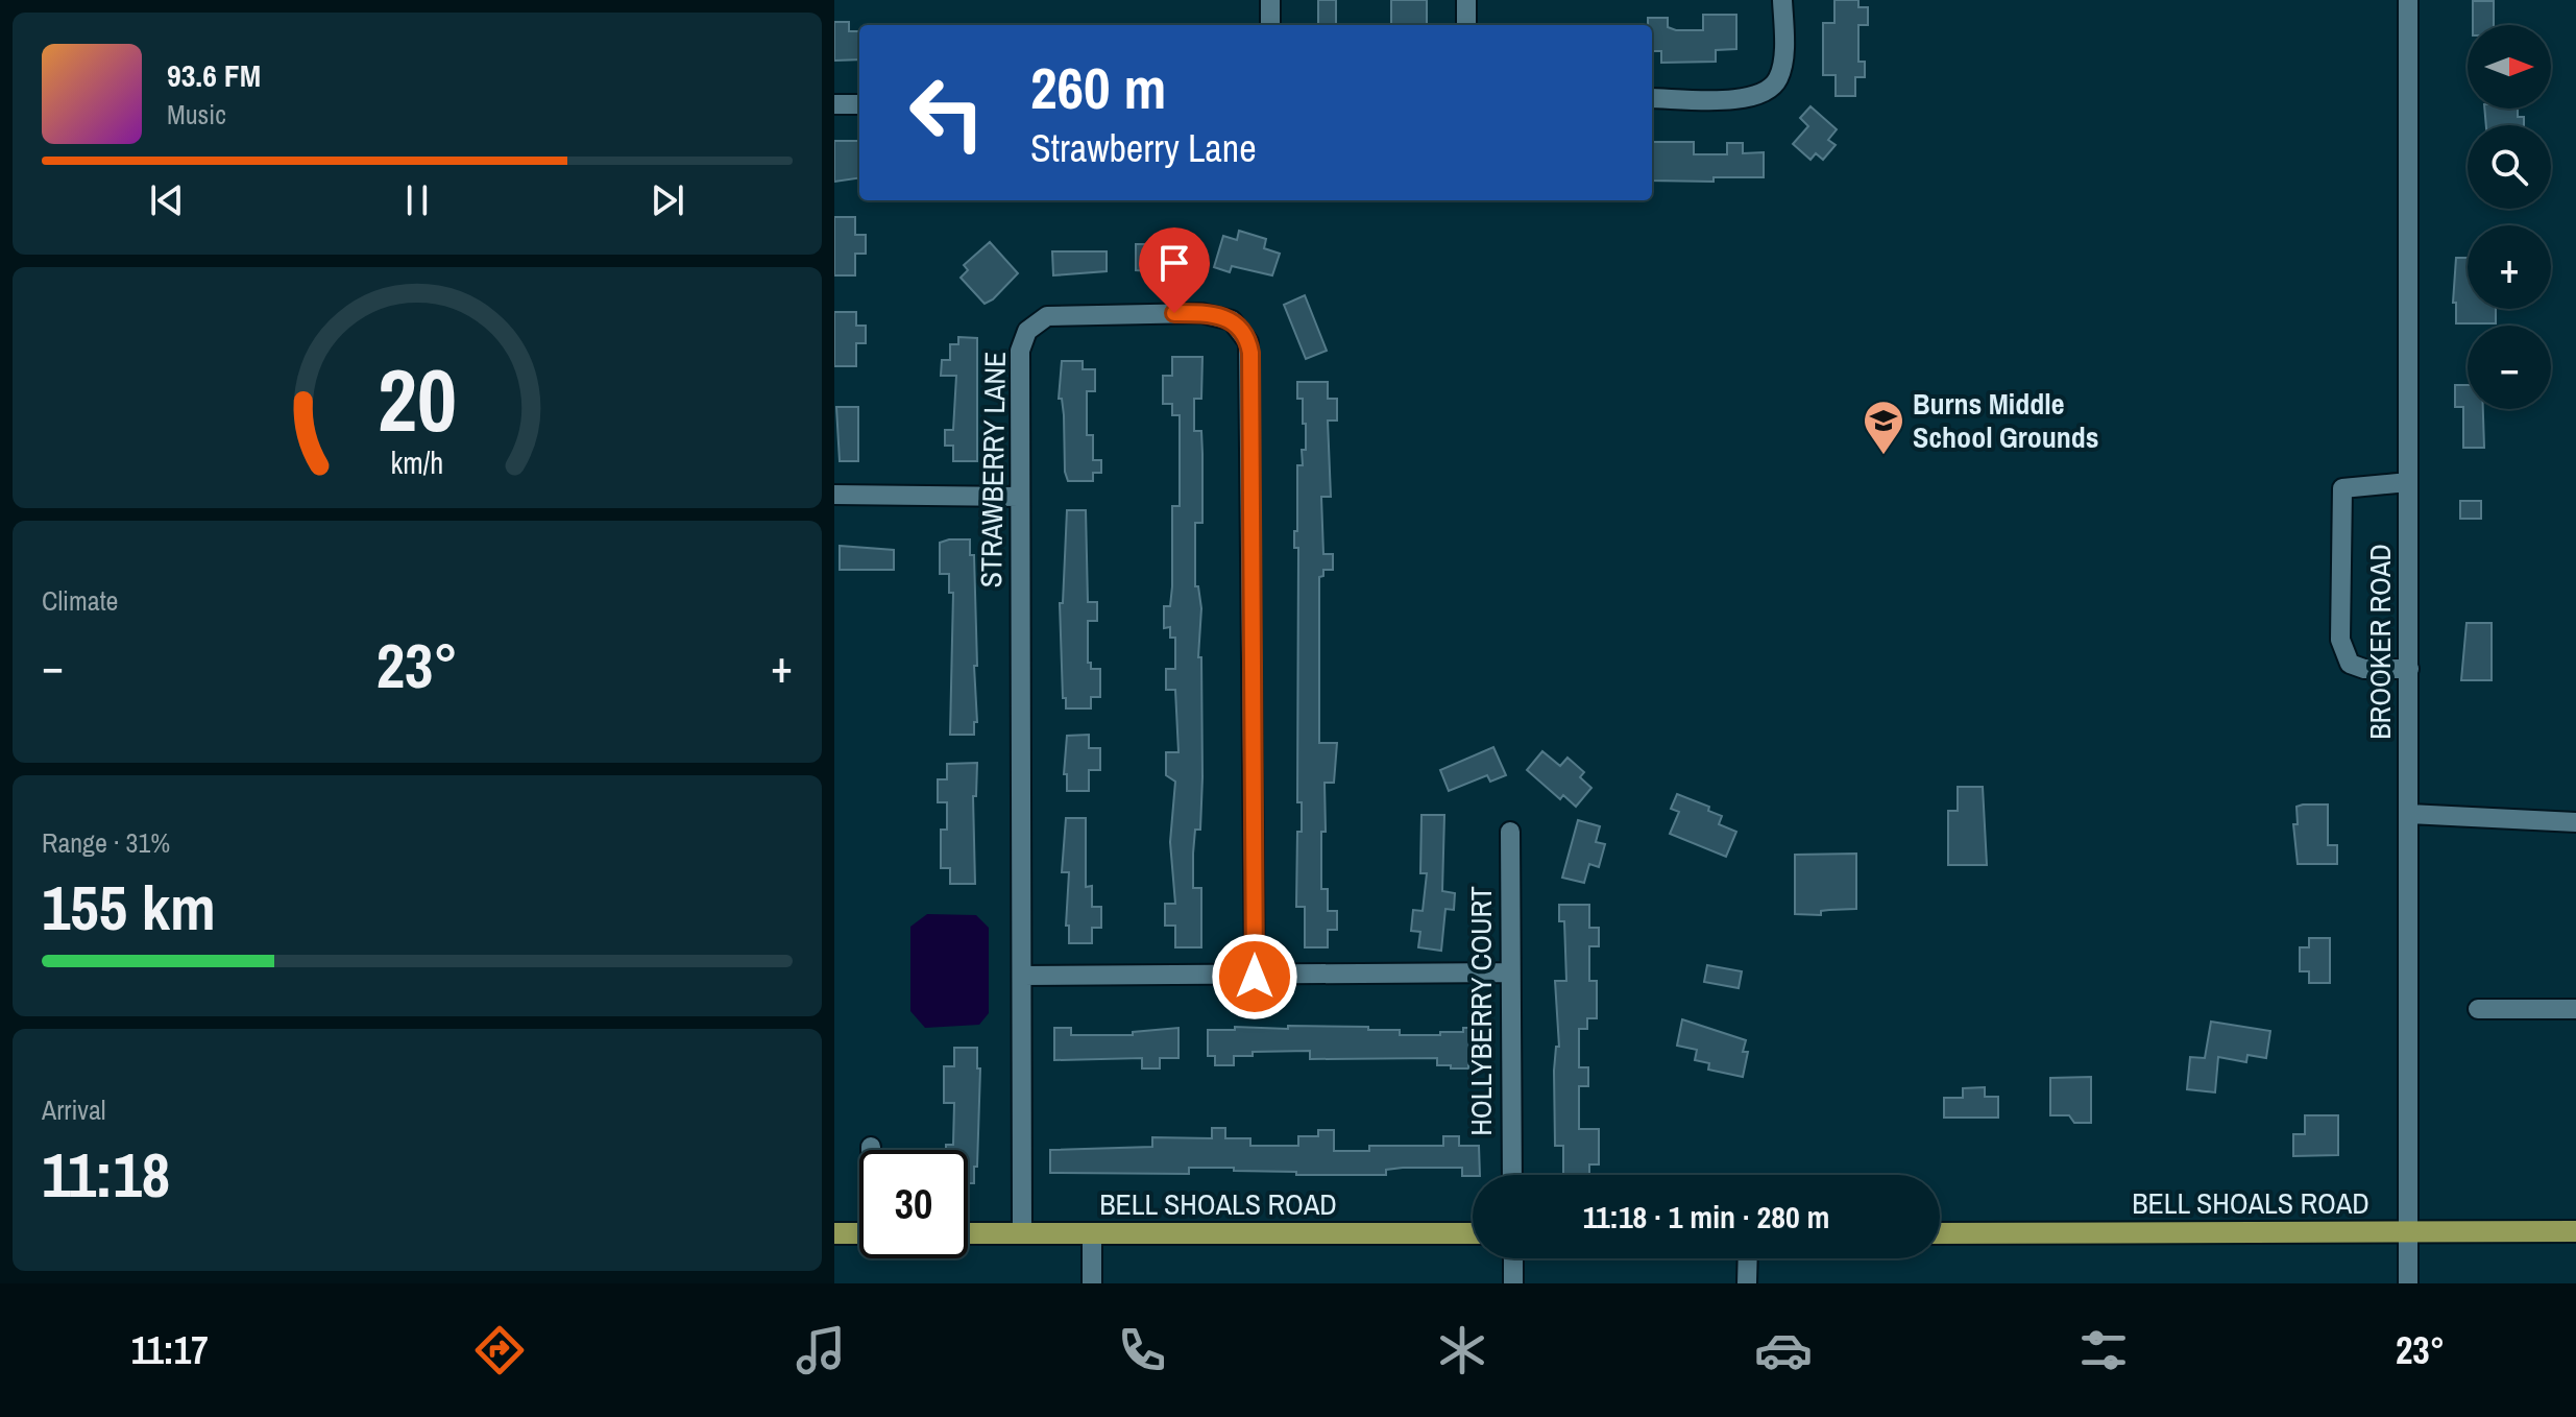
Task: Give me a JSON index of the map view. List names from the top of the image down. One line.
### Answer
{"streets":{"main road":["BELL SHOALS ROAD"],"street":["STRAWBERRY LANE","BROOKER ROAD","HOLLYBERRY COURT"]},"crossings":[["STRAWBERRY LANE","BELL SHOALS ROAD"],["BROOKER ROAD","BELL SHOALS ROAD"]],"places":{"school or university":["Burns Middle School Grounds"]},"north":"right","page":{"map_buttons":["+","−"],"turn":["260 m","Strawberry Lane"],"song":["93.6 FM","Music"],"tile":["Climate",["Range · 31%","155 km"],["Arrival","11:18"]],"heat":["−","23°","+"],"limit":"30","trip":"11:18 · 1 min · 280 m","tabs":["11:17","23°"],"gauge":["20","km/h"]}}
